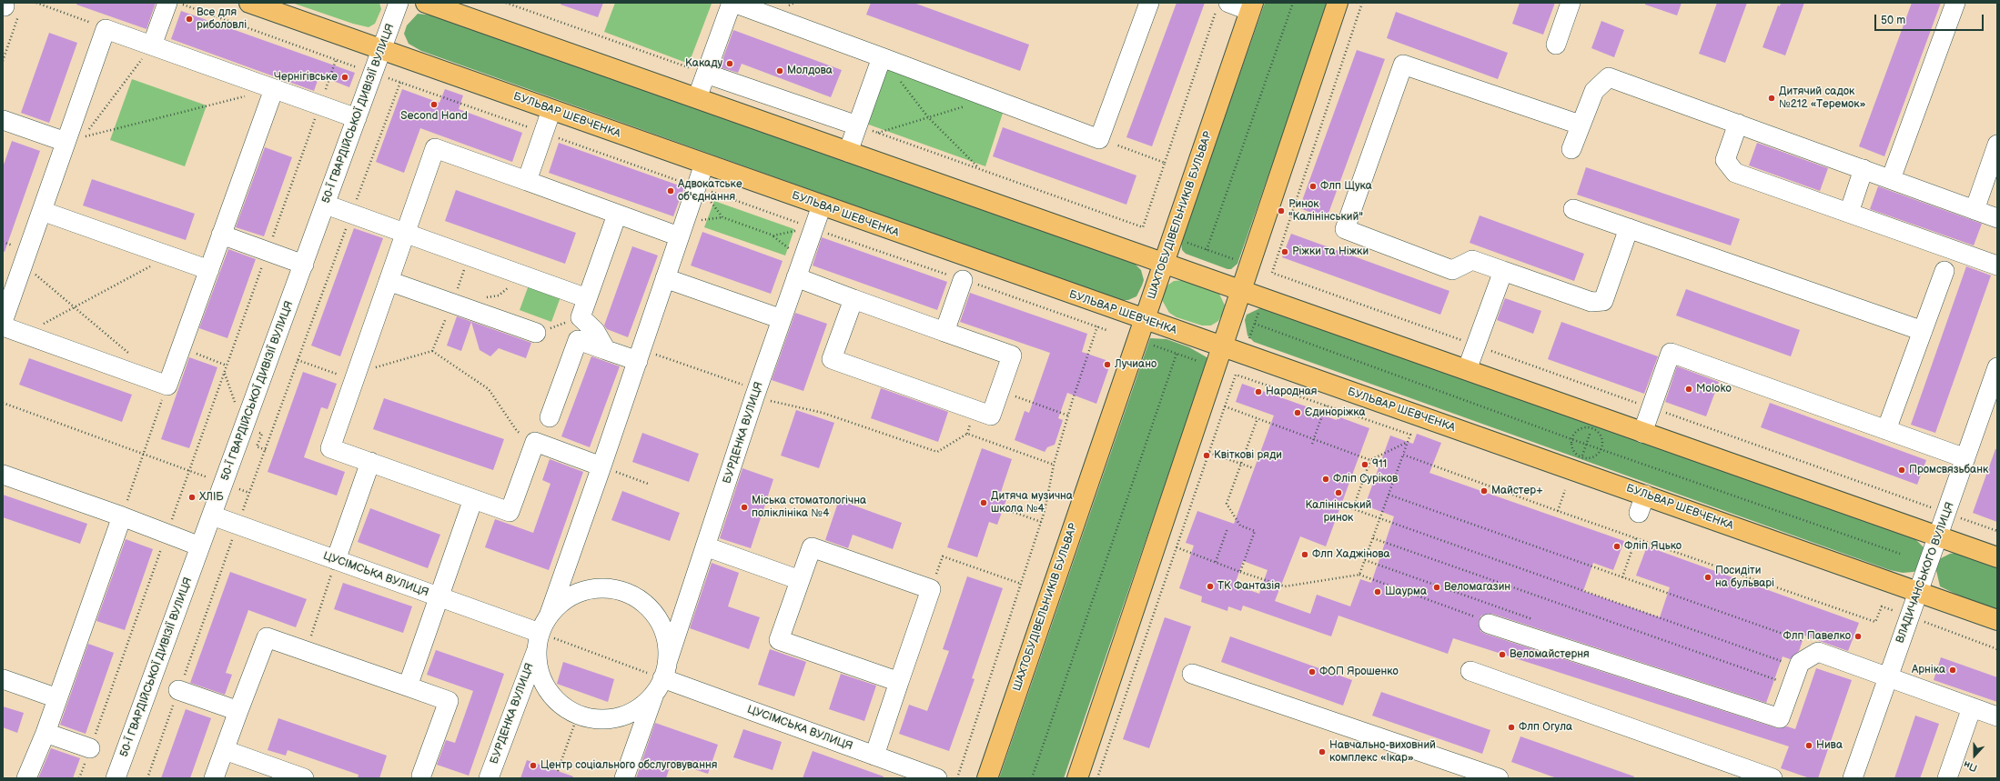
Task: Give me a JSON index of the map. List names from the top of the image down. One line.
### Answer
{"streets":{"main road":["БУЛЬВАР ШЕВЧЕНКА","ШАХТОБУДІВЕЛЬНИКІВ БУЛЬВАР"],"street":["50-Ї ГВАРДІЙСЬКОЇ ДИВІЗІЇ ВУЛИЦЯ","БУРДЕНКА ВУЛИЦЯ","ВЛАДИЧАНСЬКОГО ВУЛИЦЯ","ЦУСІМСЬКА ВУЛИЦЯ"]},"crossings":[["50-Ї ГВАРДІЙСЬКОЇ ДИВІЗІЇ ВУЛИЦЯ","БУЛЬВАР ШЕВЧЕНКА"],["50-Ї ГВАРДІЙСЬКОЇ ДИВІЗІЇ ВУЛИЦЯ","ЦУСІМСЬКА ВУЛИЦЯ"],["БУЛЬВАР ШЕВЧЕНКА","ШАХТОБУДІВЕЛЬНИКІВ БУЛЬВАР"],["БУЛЬВАР ШЕВЧЕНКА","БУРДЕНКА ВУЛИЦЯ"],["БУЛЬВАР ШЕВЧЕНКА","ВЛАДИЧАНСЬКОГО ВУЛИЦЯ"],["БУРДЕНКА ВУЛИЦЯ","ЦУСІМСЬКА ВУЛИЦЯ"]],"places":["Все для риболовлі","Какаду","Молдова","Чернігівське","Дитячий садок №212 «Теремок»","Second Hand","Флп Щука","Адвокатське об'єднання","Ринок \"Калінінський\"","Ріжки та Ніжки","Лучиано","Moloko","Народная","Єдиноріжка","Квіткові ряди","911","Промсвязьбанк","Фліп Суріков","Майстер+","Калінінський ринок","ХЛІБ","Дитяча музична школа №4","Міська стоматологічна поліклініка №4","Фліп Яцько","Флп Хаджінова","Посидіти на бульварі","ТК Фантазія","Веломагазин","Шаурма","Флп Павелко","Веломайстерня","Арніка","ФОП Ярошенко","Флп Огула","Нива","Навчально-виховний комплекс «Ікар»","Центр соціального обслуговування"],"scale_bar":"50 m","north":"bottom"}
